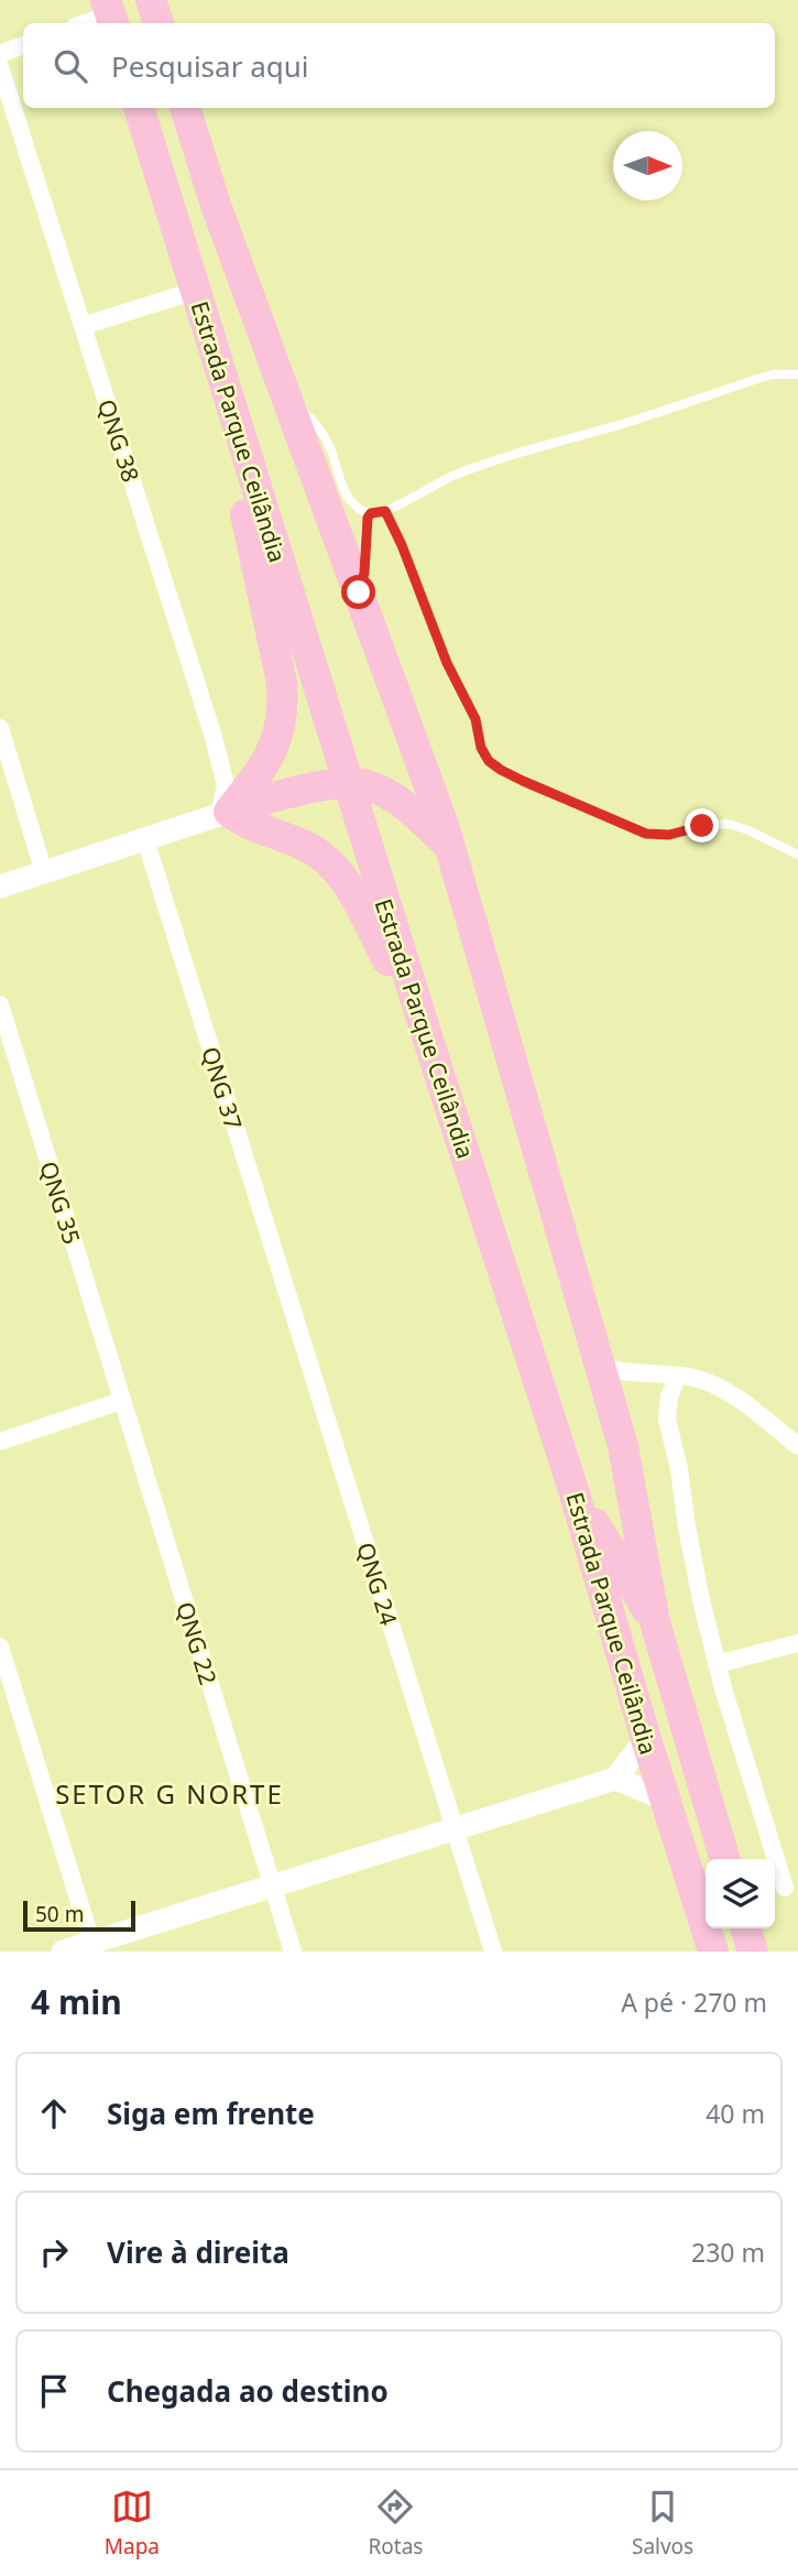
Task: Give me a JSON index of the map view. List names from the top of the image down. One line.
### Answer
{"streets":{"highway":["Estrada Parque Ceilândia"],"street":["QNG 38","QNG 37","QNG 35","QNG 24","QNG 22"]},"crossings":[["QNG 37","QNG 24"],["QNG 35","QNG 22"]],"districts":["SETOR G NORTE"],"scale_bar":"50 m","north":"right","page":{"search":"Pesquisar aqui","scale":"50 m","heading":["4 min","A pé · 270 m"],"list":[["Siga em frente","40 m"],["Vire à direita","230 m"],"Chegada ao destino"],"nav":["Mapa","Rotas","Salvos"]}}
